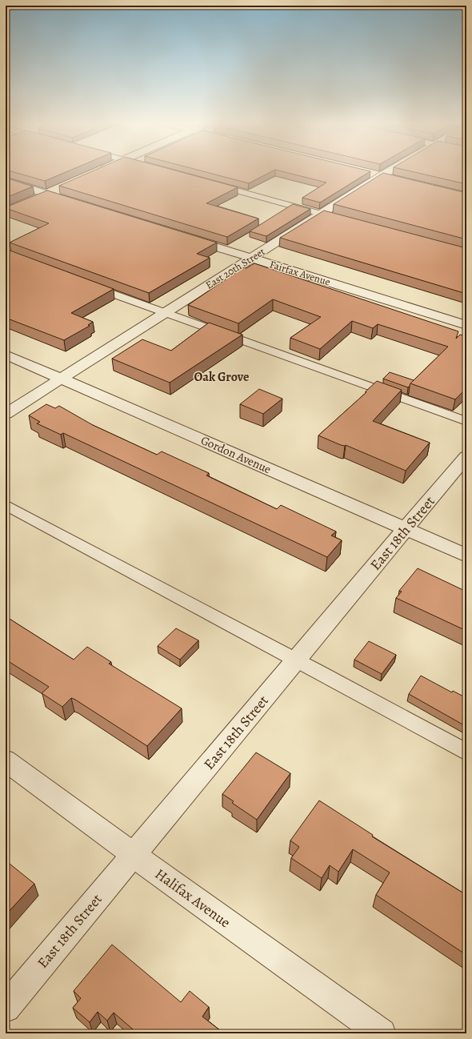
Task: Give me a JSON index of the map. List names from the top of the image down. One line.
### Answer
{"streets":{"street":["East 20th Street","Fairfax Avenue","Gordon Avenue","East 18th Street","Halifax Avenue"]},"crossings":[["East 20th Street","Fairfax Avenue"],["East 20th Street","Gordon Avenue"],["Gordon Avenue","East 18th Street"],["East 18th Street","Halifax Avenue"]],"districts":["Oak Grove"]}
